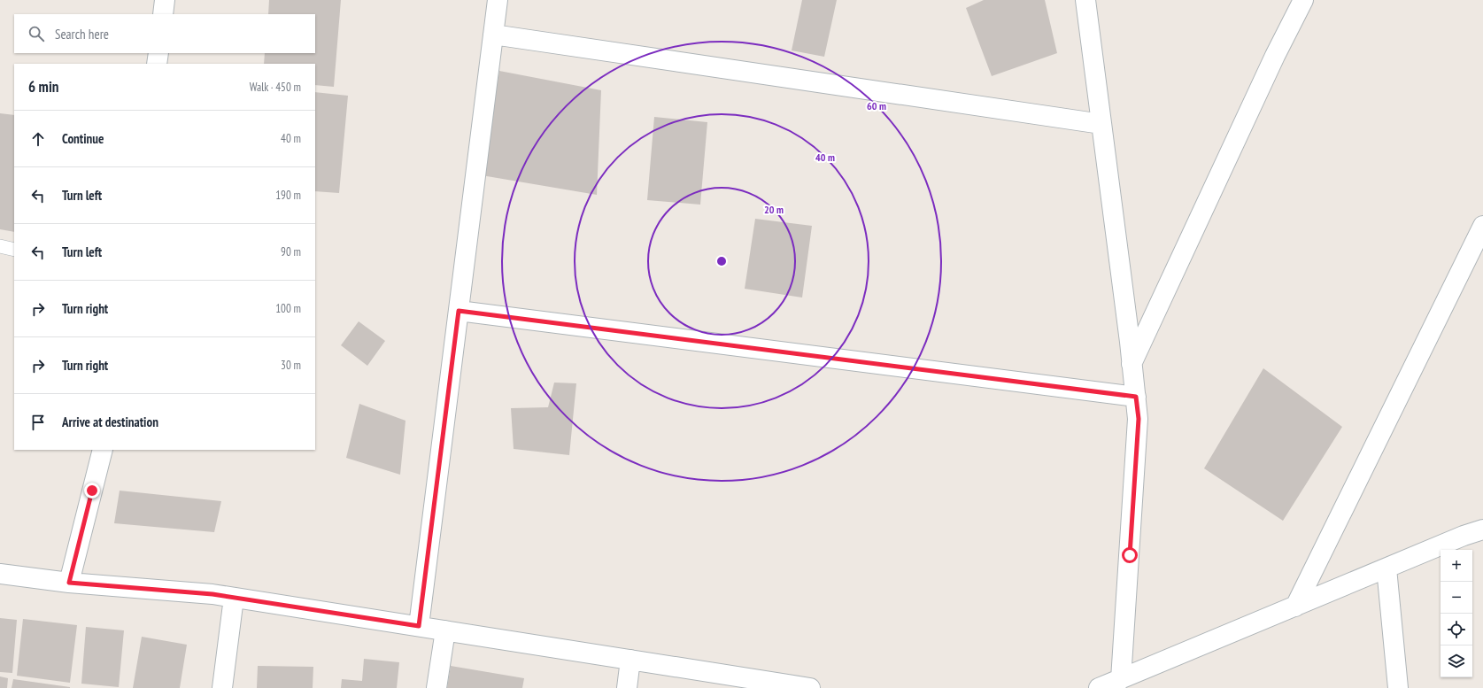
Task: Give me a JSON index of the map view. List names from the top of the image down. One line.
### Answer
{"page":{"search":"Search here","heading":["6 min","Walk · 450 m"],"list":[["Continue","40 m"],["Turn left","190 m"],["Turn left","90 m"],["Turn right","100 m"],["Turn right","30 m"],"Arrive at destination"],"map_buttons":["+","−"]},"rings":["60 m","40 m","20 m"]}
